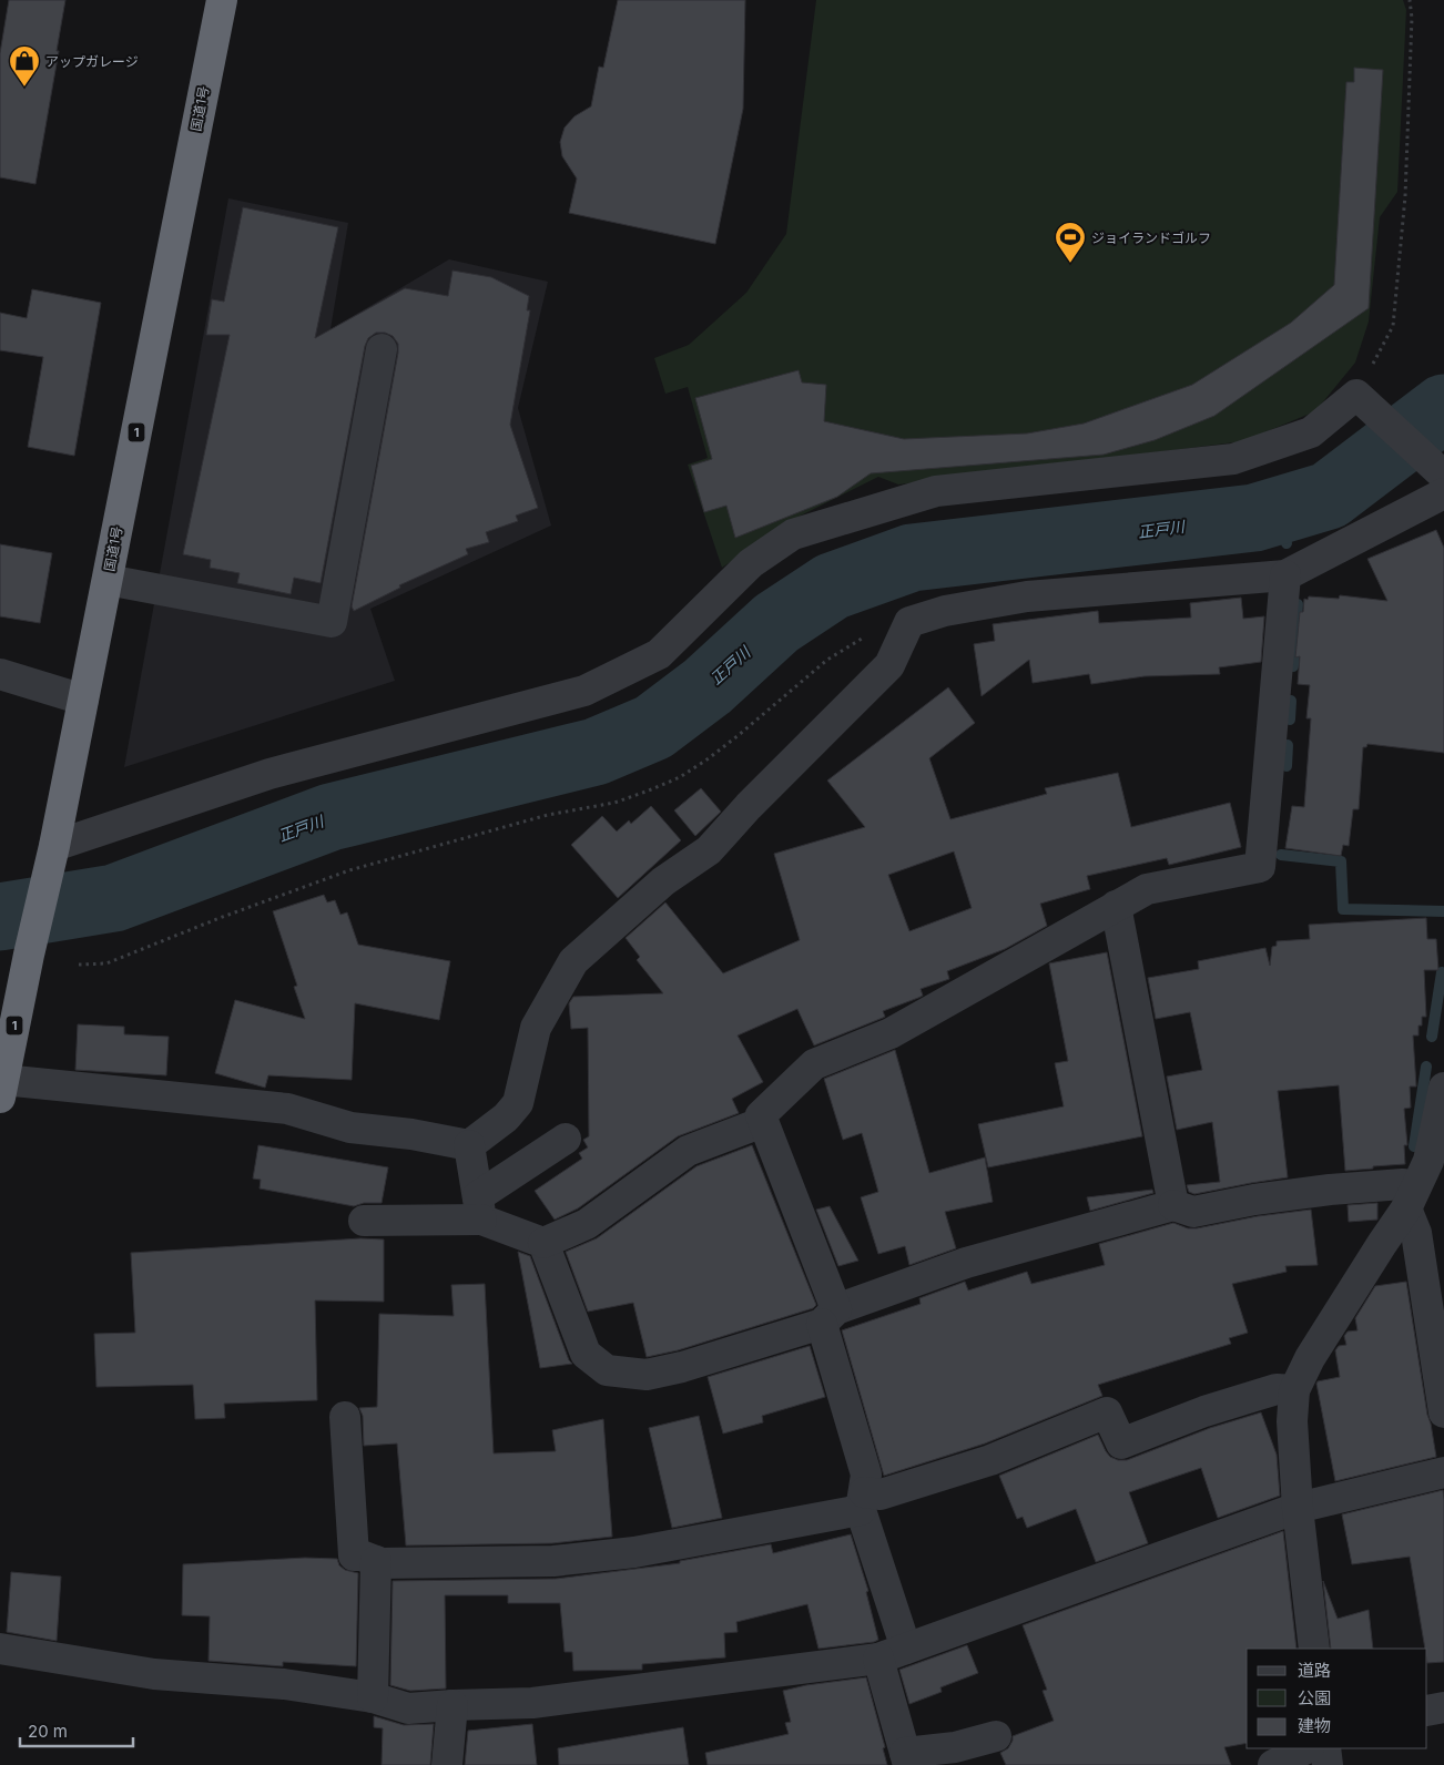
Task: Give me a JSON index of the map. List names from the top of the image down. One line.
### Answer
{"streets":{"highway":["国道1号","1"]},"water":["正戸川"],"places":{"shop":["アップガレージ"],"sports":["ジョイランドゴルフ"]},"legend":["道路","公園","建物"],"scale_bar":"20 m"}
